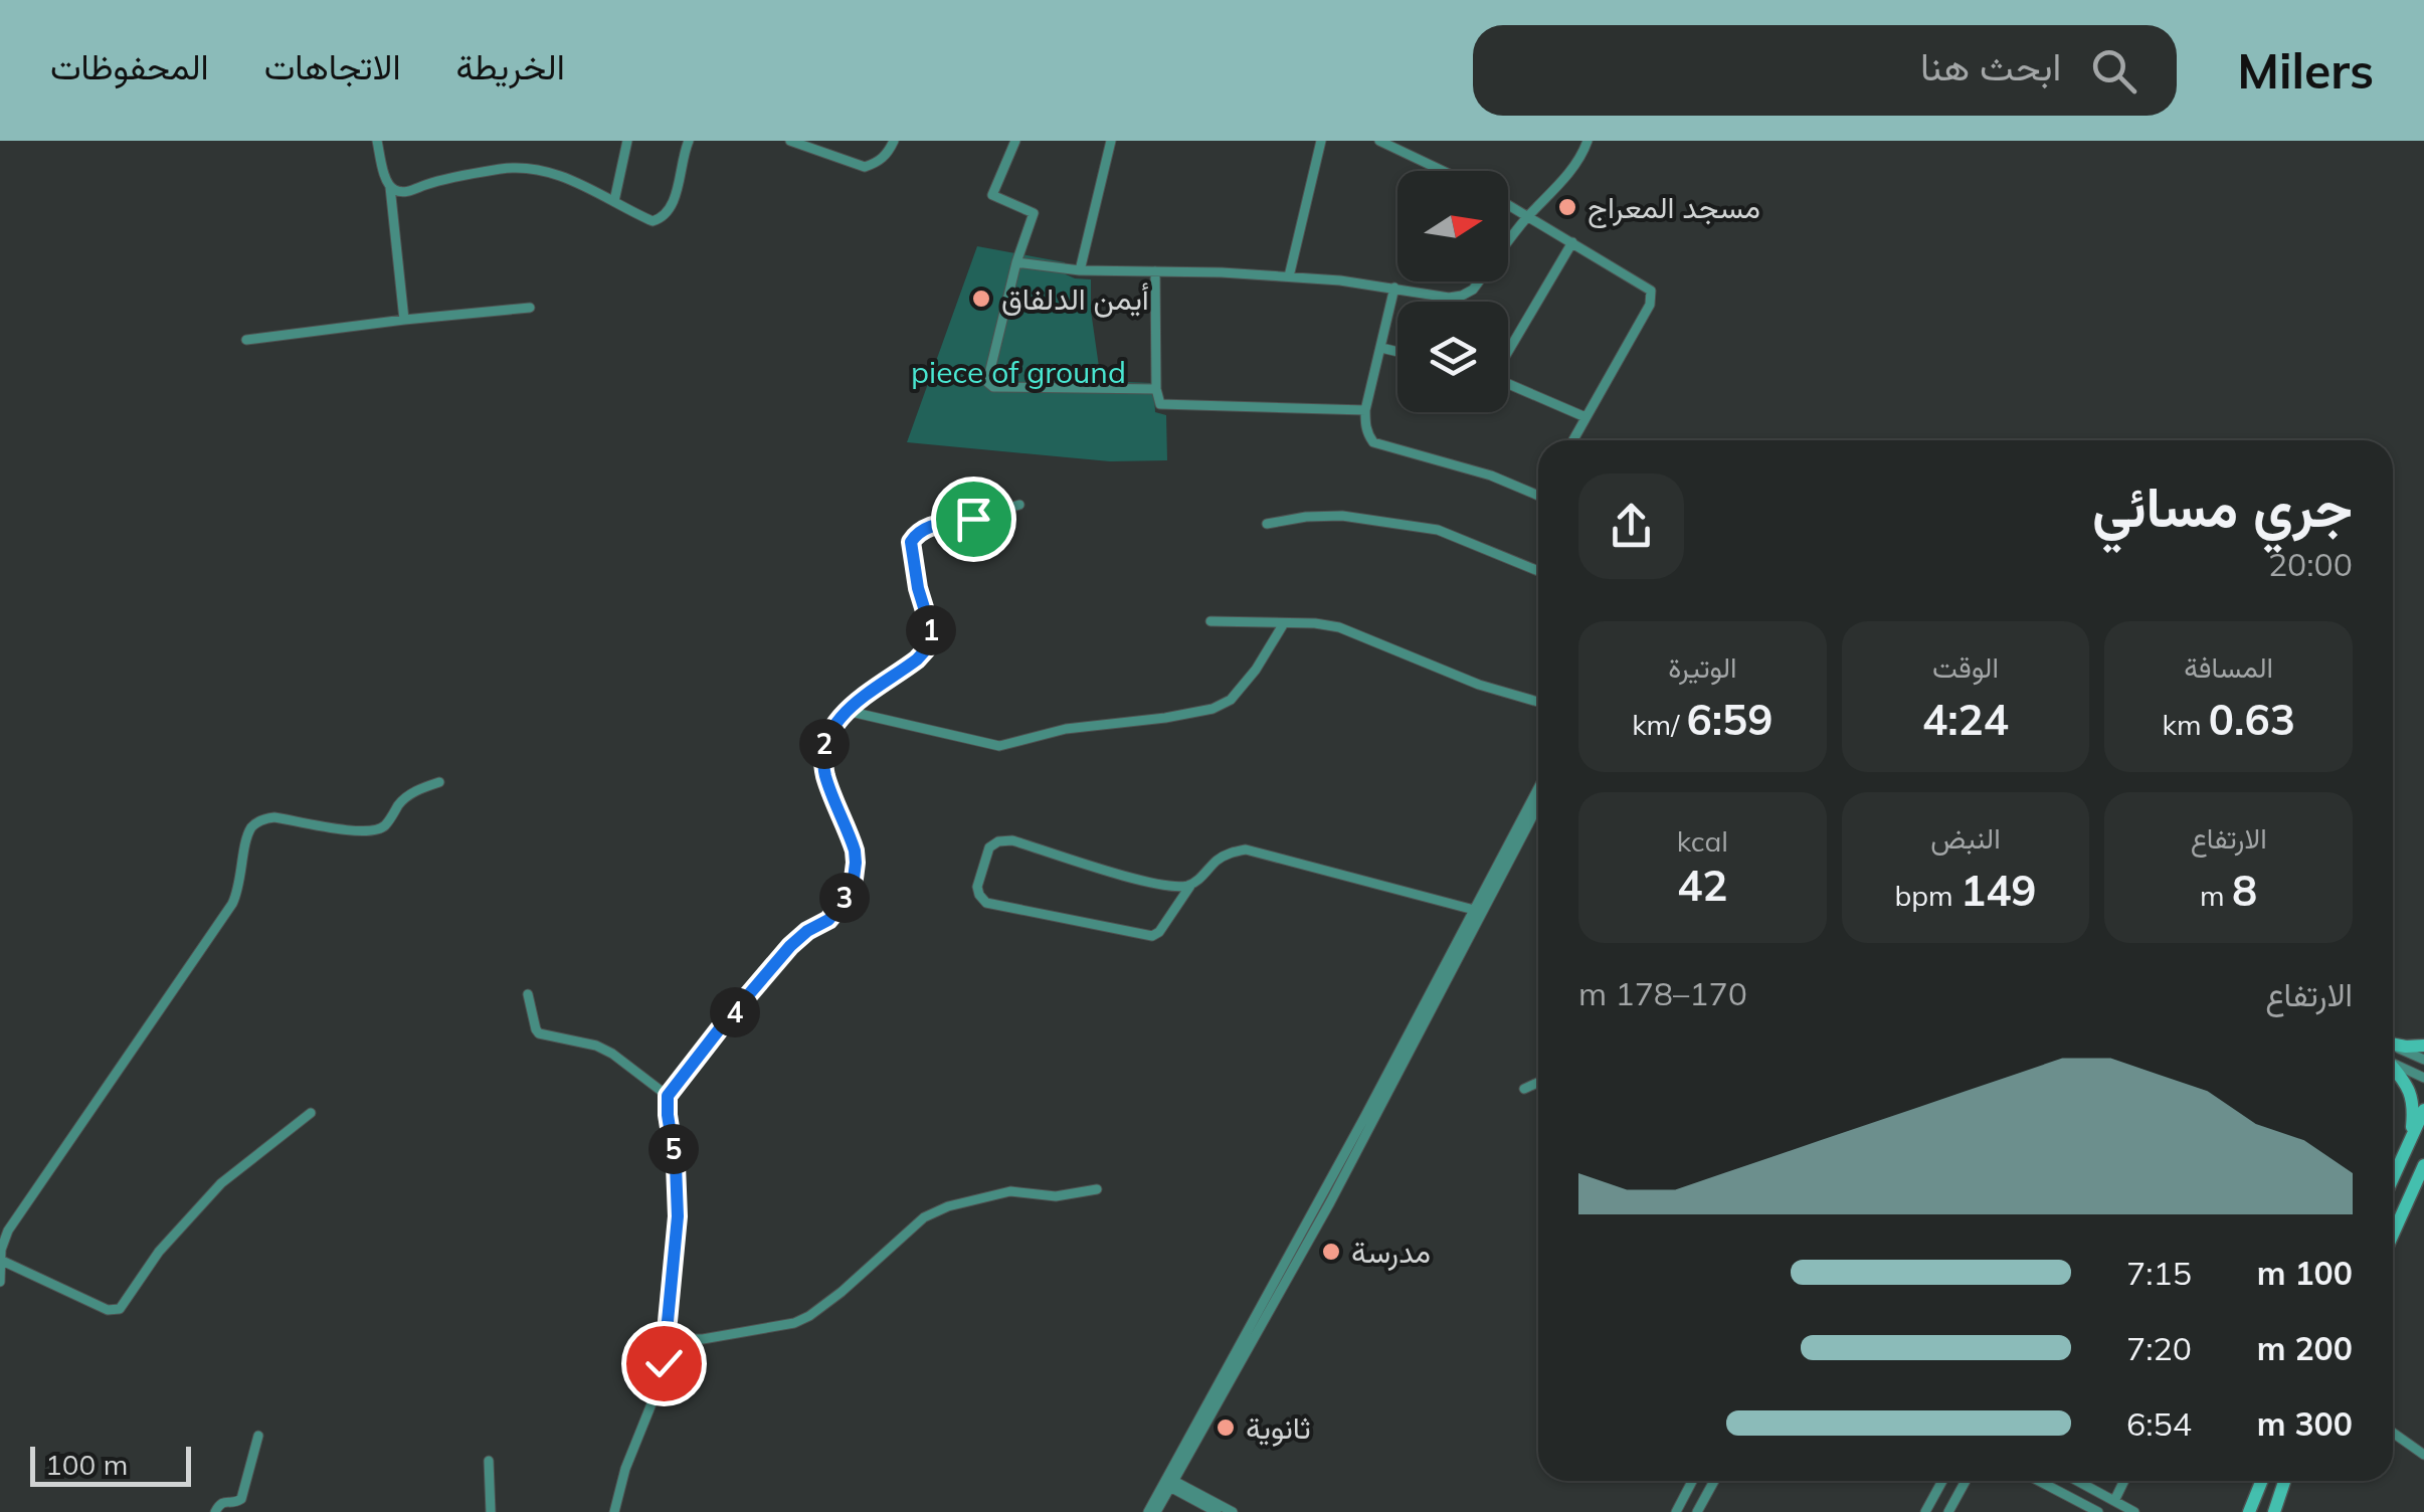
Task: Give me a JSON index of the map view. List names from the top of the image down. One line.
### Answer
{"parks":["piece of ground"],"places":["مسجد المعراج","أيمن الدلفاق","مدرسة","ثانوية"],"scale_bar":"100 m","north":"right","page":{"header":"Milers","search":"ابحث هنا","nav":["الخريطة","الاتجاهات","المحفوظات"],"heading":["جري مسائي","20:00"],"pins":["1","2","3","4","5"],"stats":[["المسافة","0.63 km"],["الوقت","4:24"],["الوتيرة","6:59 /km"],["الارتفاع","8 m"],["النبض","149 bpm"],["kcal","42"]],"chart":["الارتفاع","170–178 m"],"list":[{"name":"100 m","note":"7:15"},{"name":"200 m","note":"7:20"},{"name":"300 m","note":"6:54"}],"scale":"100 m"}}
